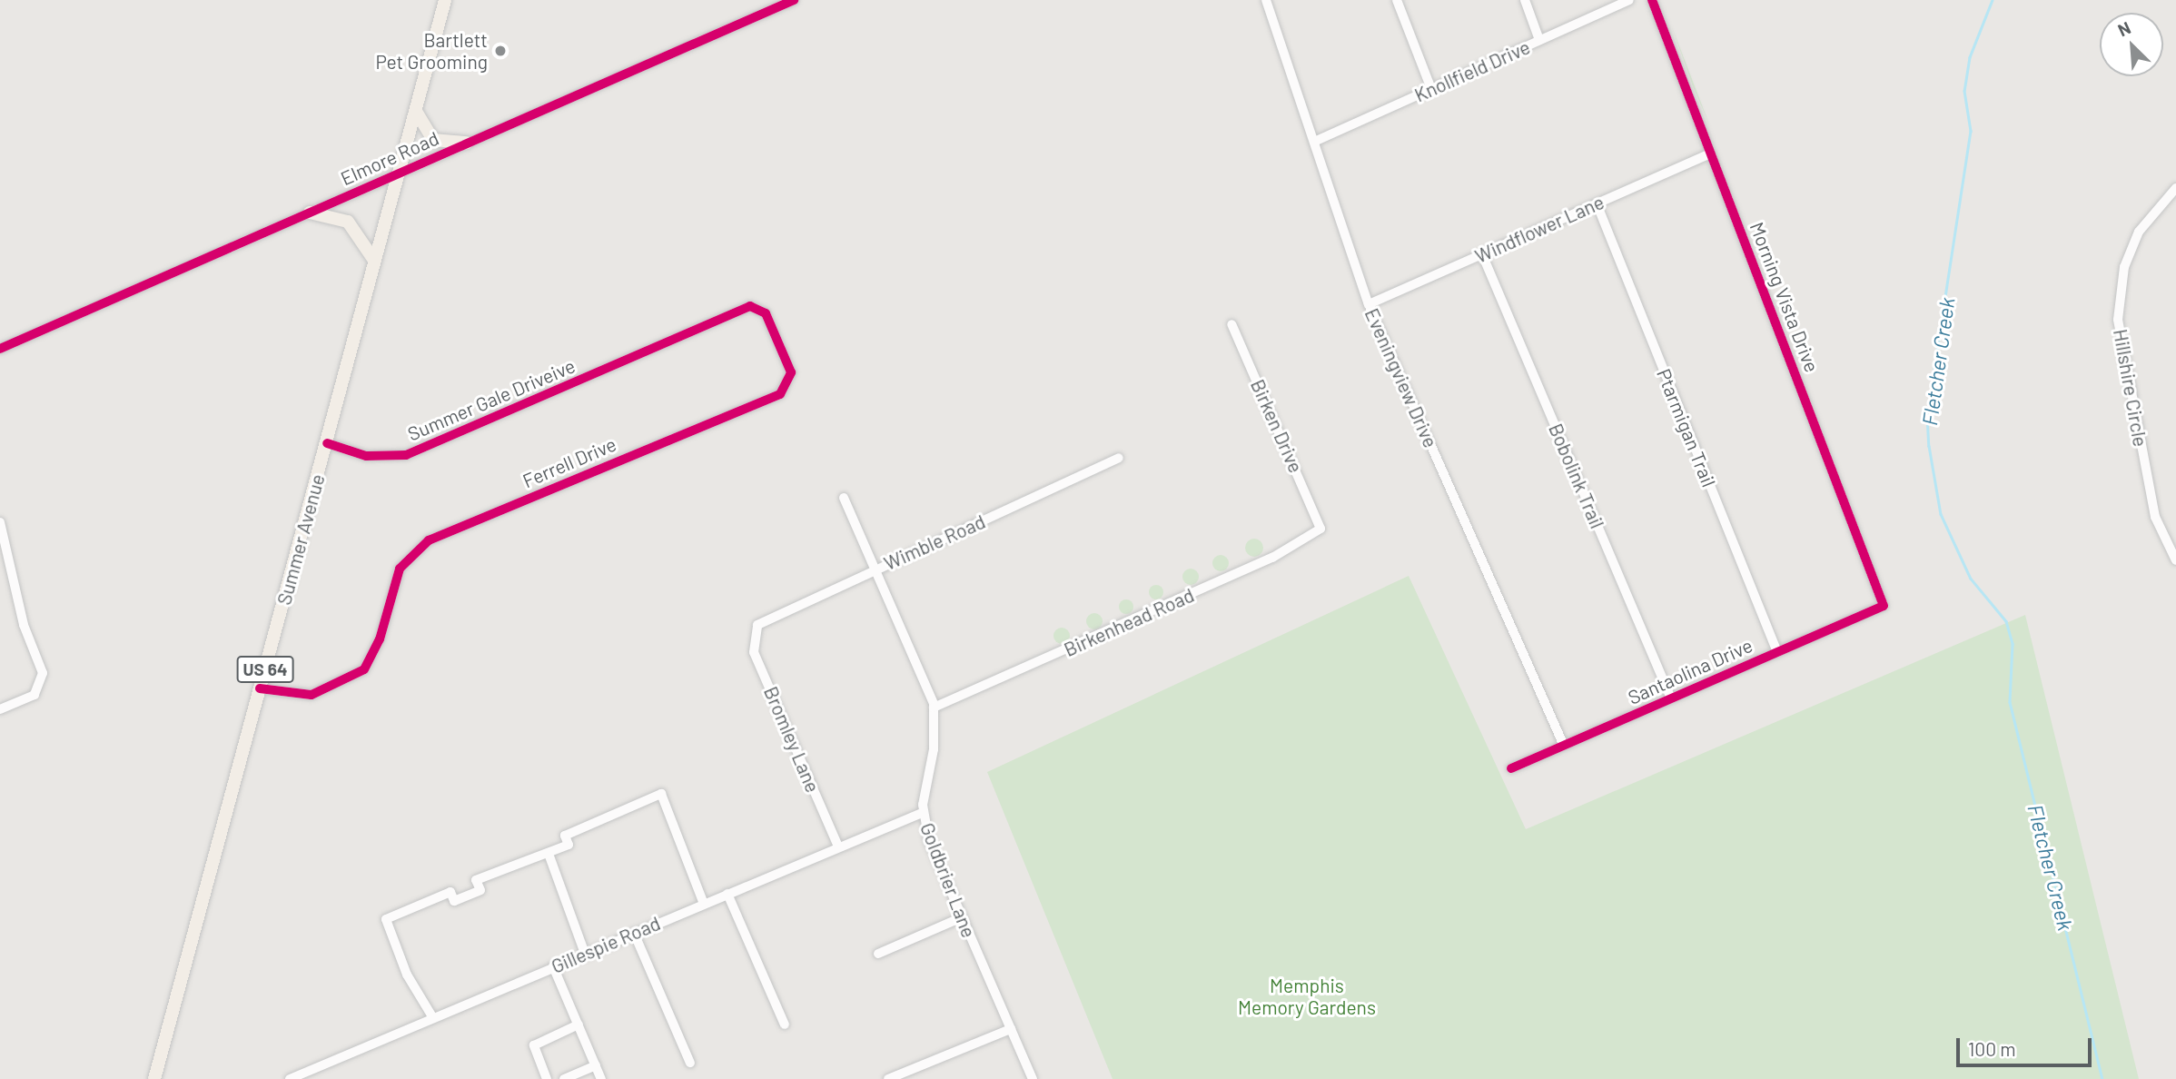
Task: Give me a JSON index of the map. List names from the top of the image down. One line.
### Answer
{"streets":{"main road":["Summer Avenue","US 64"],"street":["Knollfield Drive","Elmore Road","Windflower Lane","Morning Vista Drive","Eveningview Drive","Hillshire Circle","Summer Gale Driveive","Birken Drive","Ptarmigan Trail","Ferrell Drive","Bobolink Trail","Wimble Road","Birkenhead Road","Santaolina Drive","Bromley Lane","Goldbrier Lane","Gillespie Road"]},"crossings":[["Knollfield Drive","Eveningview Drive"],["Elmore Road","Summer Avenue"],["Windflower Lane","Morning Vista Drive"],["Windflower Lane","Eveningview Drive"],["Windflower Lane","Ptarmigan Trail"],["Windflower Lane","Bobolink Trail"],["Morning Vista Drive","Santaolina Drive"],["Eveningview Drive","Santaolina Drive"],["Summer Gale Driveive","Ferrell Drive"],["Summer Gale Driveive","Summer Avenue"],["Birken Drive","Birkenhead Road"],["Ptarmigan Trail","Santaolina Drive"],["Ferrell Drive","Summer Avenue"],["Bobolink Trail","Santaolina Drive"],["Wimble Road","Bromley Lane"],["Wimble Road","Goldbrier Lane"],["Birkenhead Road","Goldbrier Lane"],["Bromley Lane","Gillespie Road"],["Goldbrier Lane","Gillespie Road"]],"water":["Fletcher Creek"],"parks":["Memphis Memory Gardens"],"places":["Bartlett Pet Grooming"],"scale_bar":"100 m","north":"top left"}
